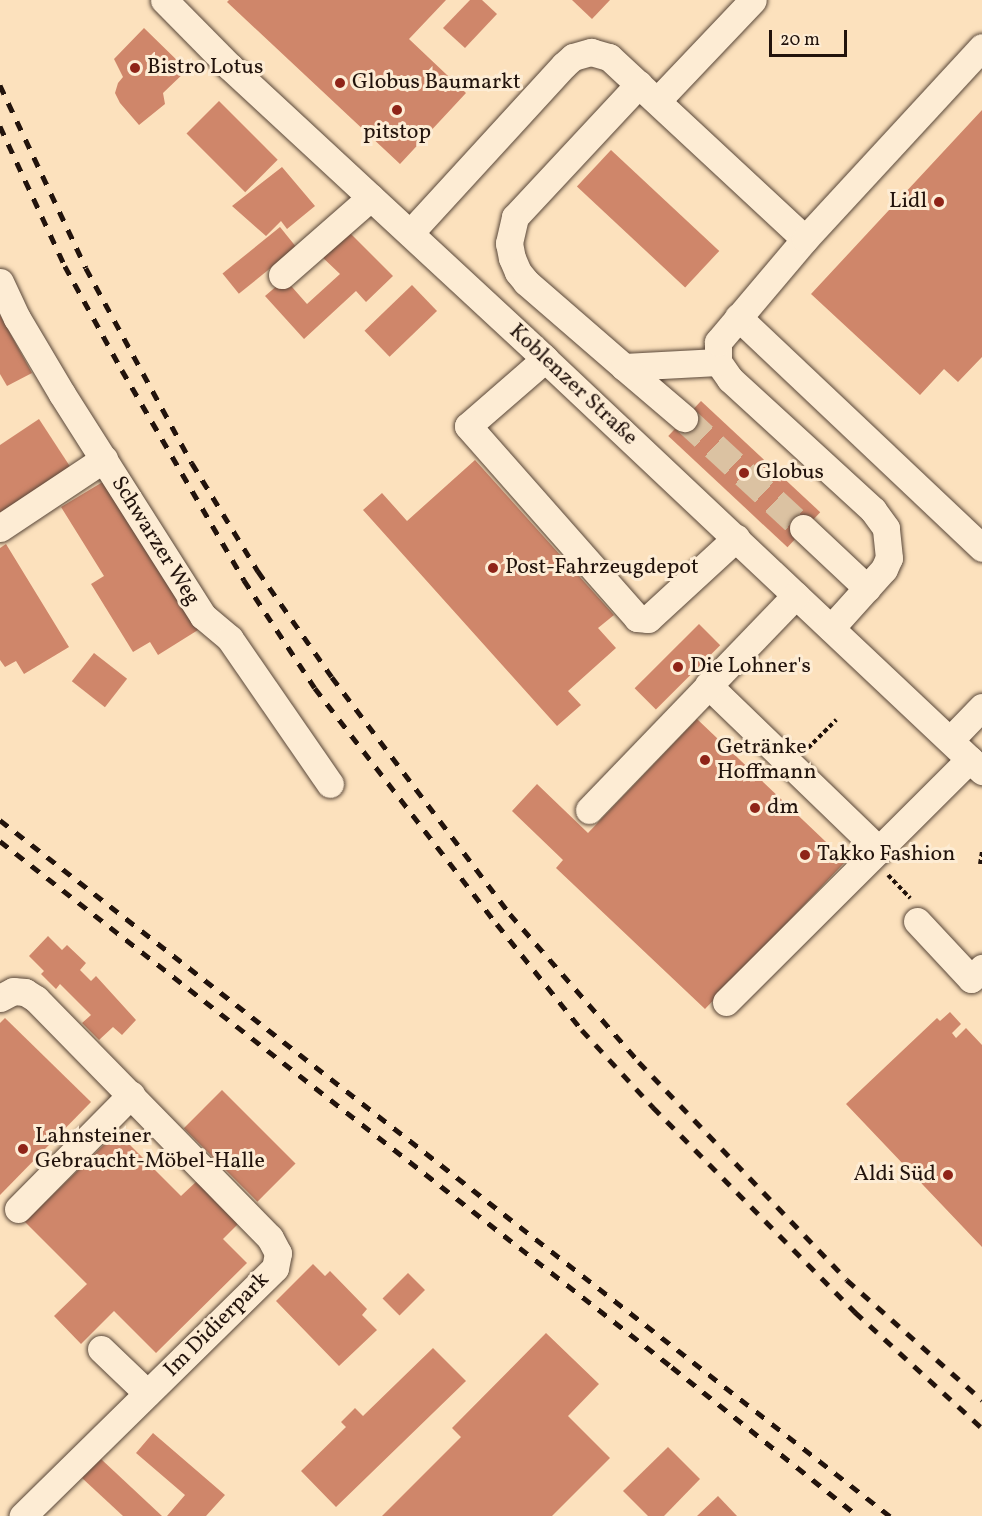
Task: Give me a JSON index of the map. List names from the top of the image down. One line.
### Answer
{"streets":{"street":["Koblenzer Straße","Schwarzer Weg","Im Didierpark"]},"places":["Bistro Lotus","Globus Baumarkt","pitstop","Lidl","Globus","Post-Fahrzeugdepot","Die Lohner's","Getränke Hoffmann","dm","Takko Fashion","Lahnsteiner Gebraucht-Möbel-Halle","Aldi Süd"],"scale_bar":"20 m"}
